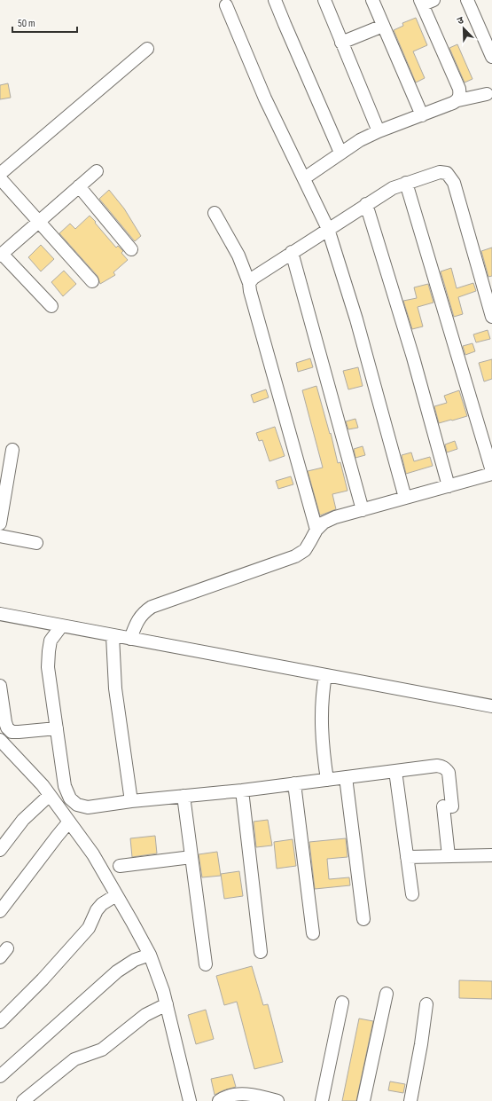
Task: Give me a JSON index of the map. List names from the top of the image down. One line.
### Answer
{"scale_bar":"50 m","north":"top left"}
